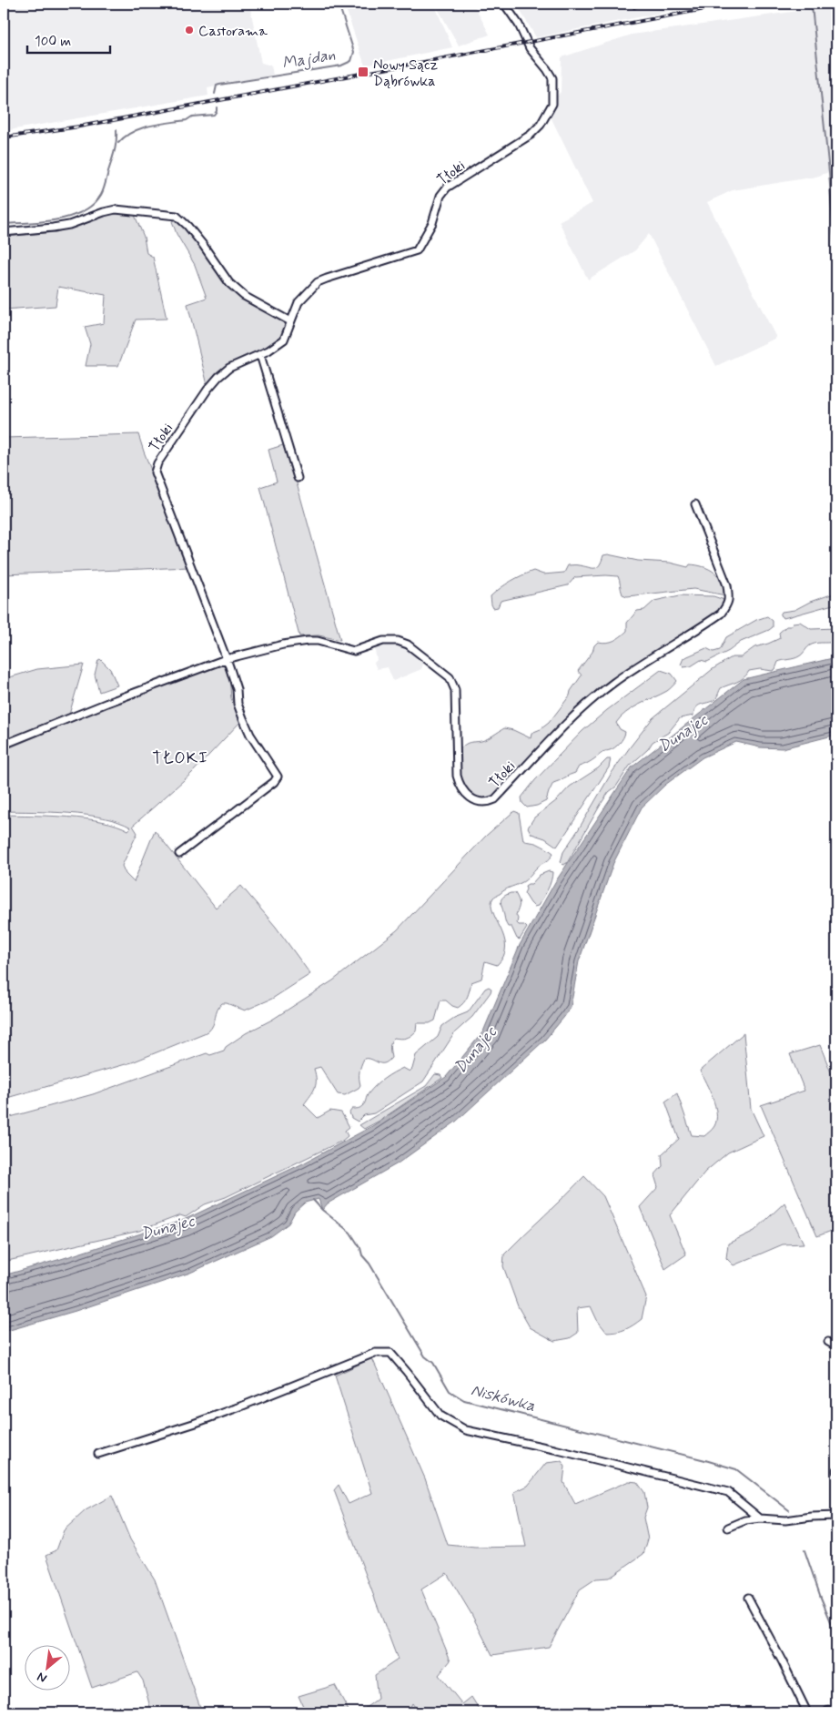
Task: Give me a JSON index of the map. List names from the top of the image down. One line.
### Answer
{"streets":{"street":["Tłoki"]},"districts":["TŁOKI"],"water":["Majdan","Dunajec","Niskówka"],"places":{"other":["Castorama"],"transit":["Nowy Sącz Dąbrówka"]},"scale_bar":"100 m","north":"bottom left"}
